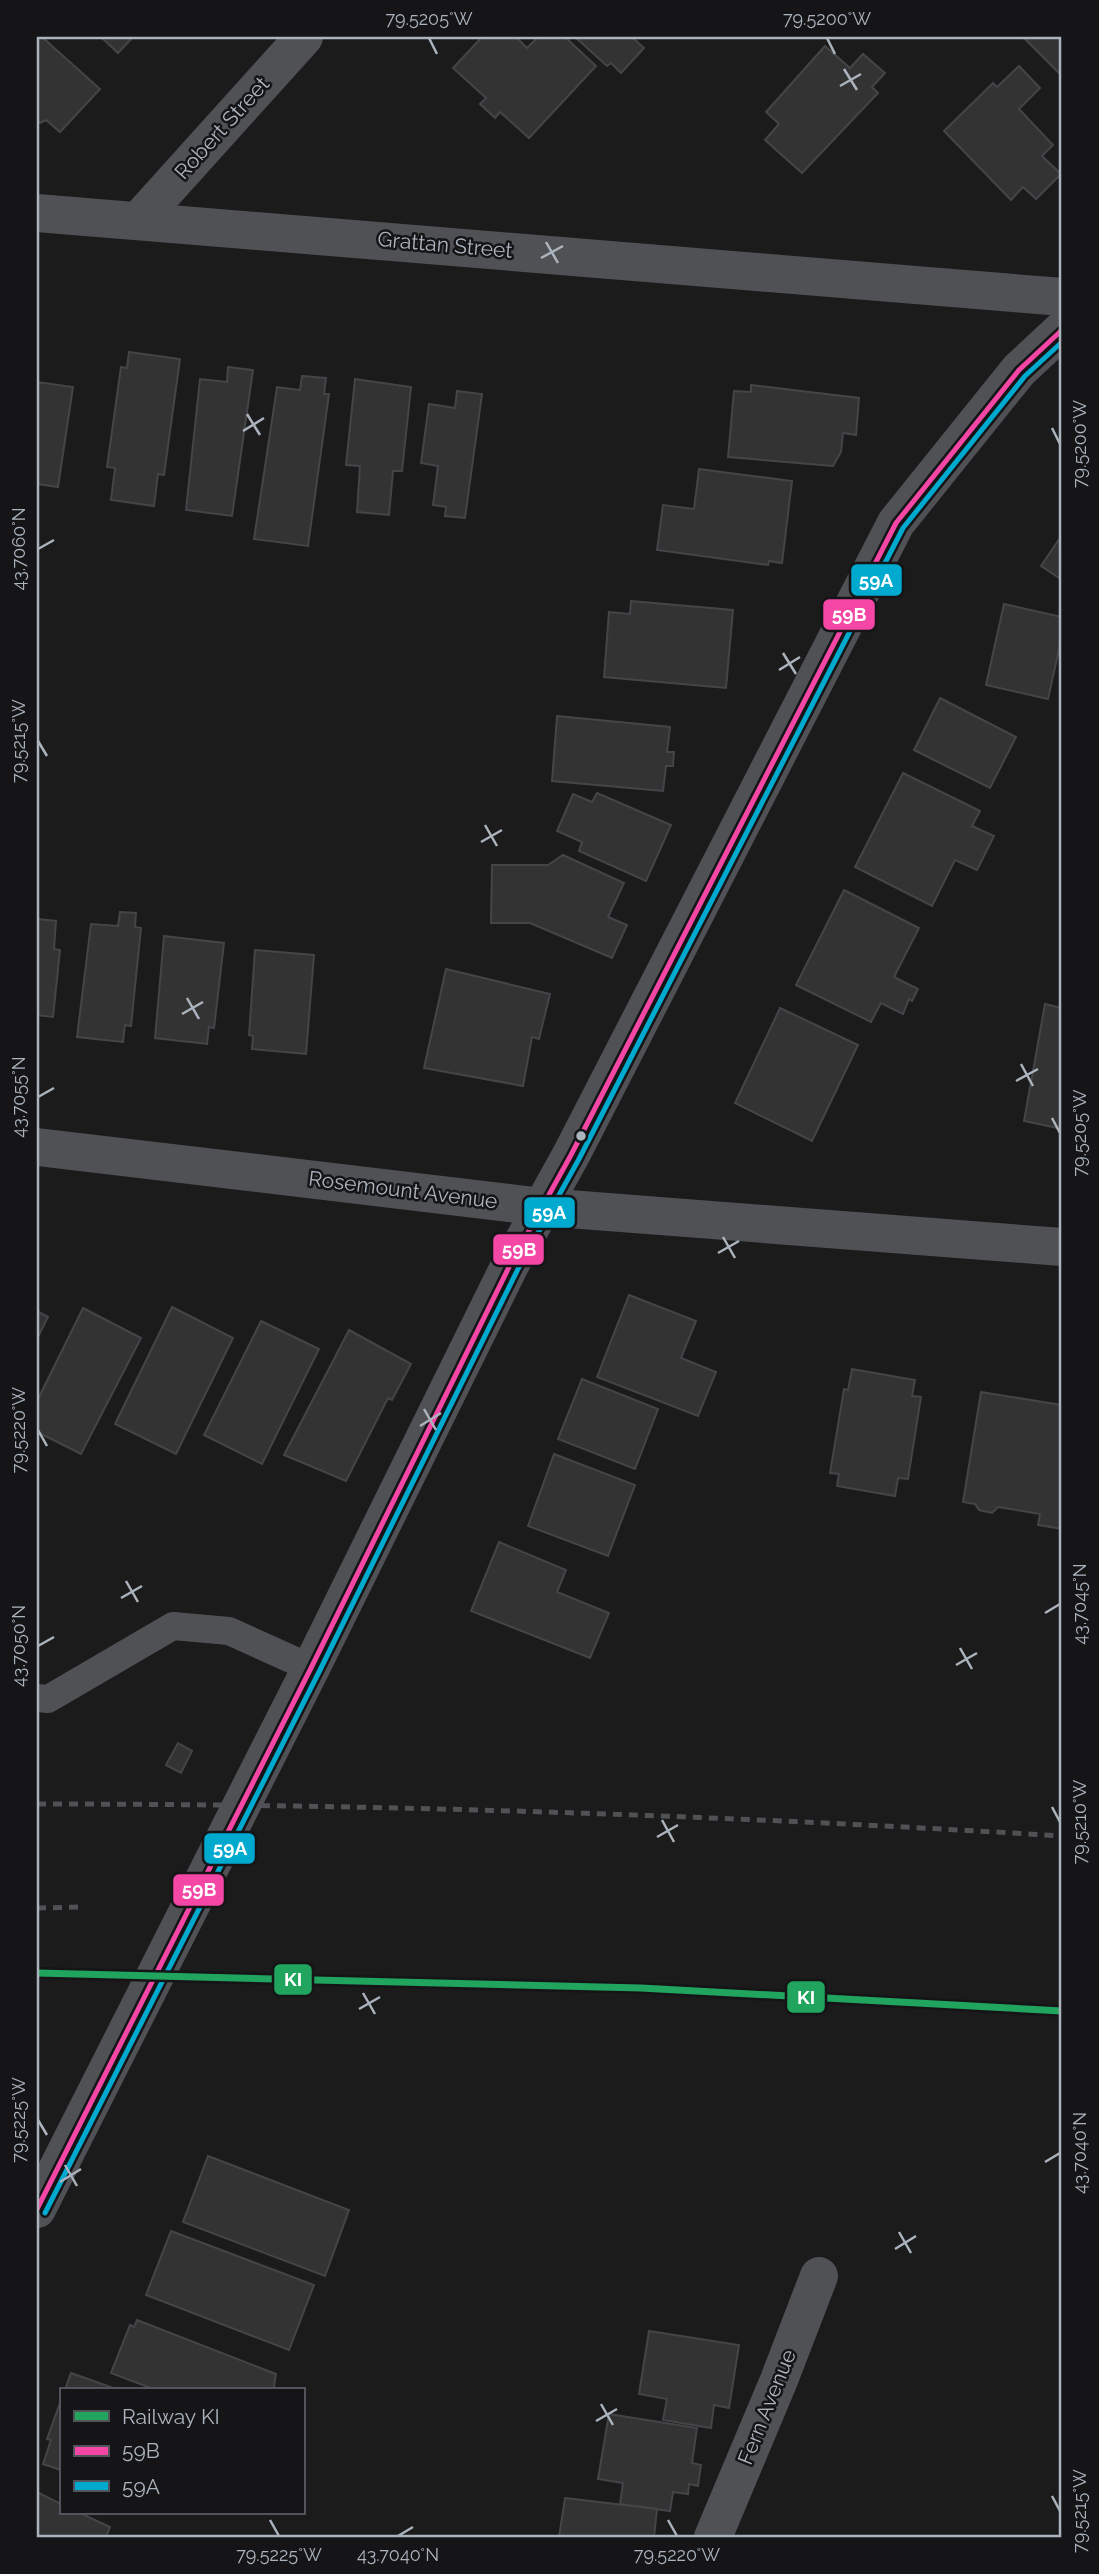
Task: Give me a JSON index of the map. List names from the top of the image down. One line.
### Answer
{"streets":{"street":["Robert Street","Grattan Street","Rosemount Avenue","Fern Avenue"]},"crossings":[["Robert Street","Grattan Street"]],"lines":["transit line 59B","transit line 59A","rail line KI"],"legend":["Railway KI","59B","59A"],"coordinates":["79.5205°W","79.5200°W","43.7060°N","79.5215°W","43.7055°N","79.5220°W","43.7045°N","43.7050°N","79.5210°W","79.5225°W","43.7040°N"]}
